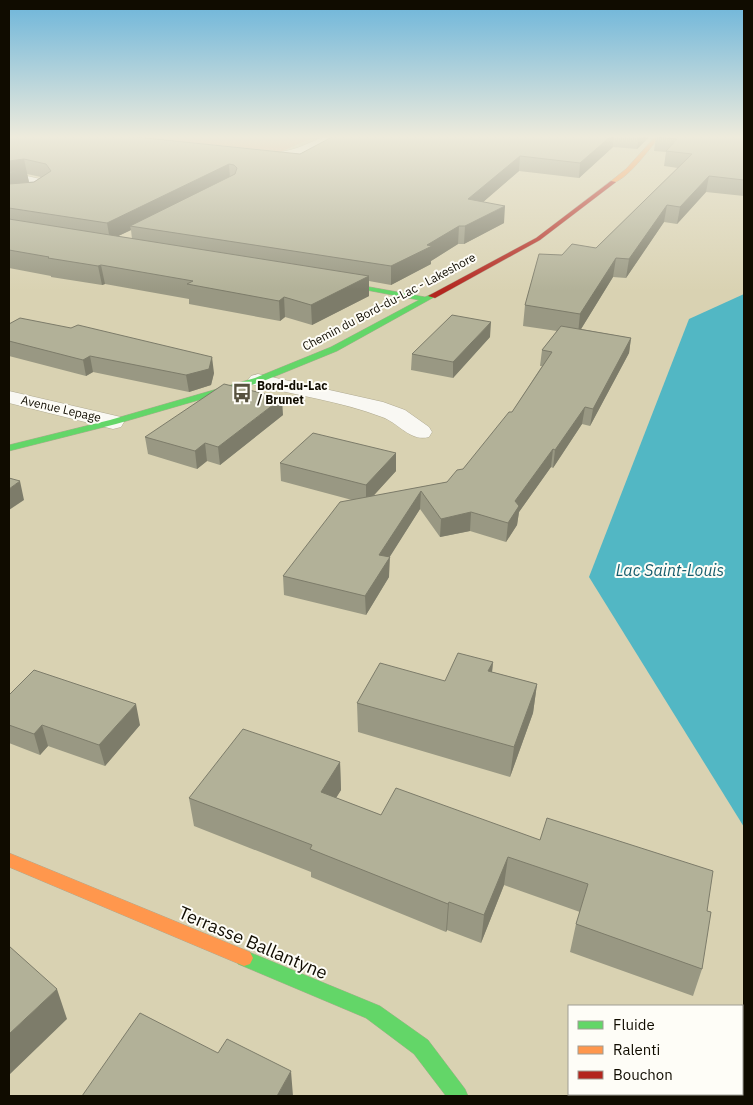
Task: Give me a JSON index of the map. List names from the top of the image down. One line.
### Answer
{"streets":{"street":["Chemin du Bord-du-Lac - Lakeshore","Avenue Lepage","Terrasse Ballantyne"]},"crossings":[["Chemin du Bord-du-Lac - Lakeshore","Avenue Lepage"]],"water":["Lac Saint-Louis"],"places":{"bus stop":["Bord-du-Lac / Brunet"]},"legend":["Fluide","Ralenti","Bouchon"]}
